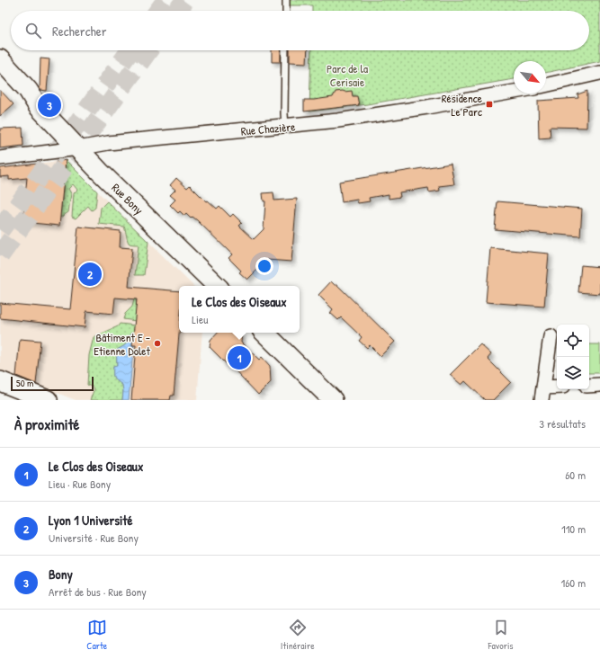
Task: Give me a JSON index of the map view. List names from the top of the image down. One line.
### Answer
{"streets":{"street":["Rue Chazière","Rue Bony"]},"crossings":[["Rue Chazière","Rue Bony"]],"parks":["Parc de la Cerisaie"],"places":{"transit":["Résidence Le Parc"],"other":["Bâtiment E - Etienne Dolet"]},"scale_bar":"50 m","north":"bottom right","page":{"search":"Rechercher","pins":["3","2","1"],"popup":["Le Clos des Oiseaux","Lieu"],"scale":"50 m","heading":["À proximité","3 résultats"],"list":[{"mark":"1","name":"Le Clos des Oiseaux","note":"Lieu · Rue Bony","value":"60 m"},{"mark":"2","name":"Lyon 1 Université","note":"Université · Rue Bony","value":"110 m"},{"mark":"3","name":"Bony","note":"Arrêt de bus · Rue Bony","value":"160 m"}],"nav":["Carte","Itinéraire","Favoris"]}}
